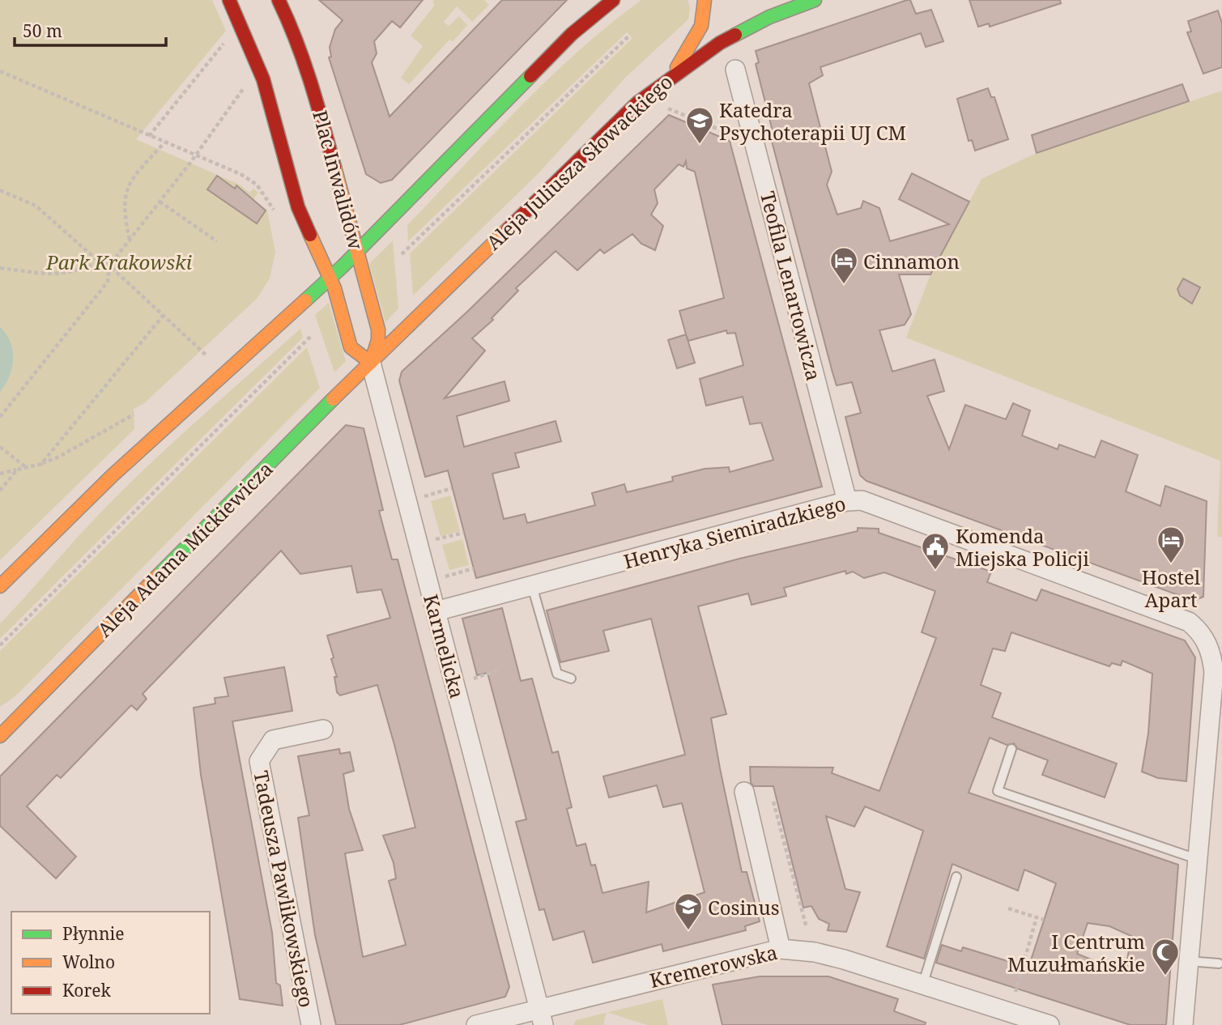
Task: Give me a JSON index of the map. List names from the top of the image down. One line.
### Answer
{"streets":{"main road":["Aleja Juliusza Słowackiego","Plac Inwalidów","Aleja Adama Mickiewicza"],"street":["Teofila Lenartowicza","Henryka Siemiradzkiego","Karmelicka","Tadeusza Pawlikowskiego","Kremerowska"]},"crossings":[["Aleja Juliusza Słowackiego","Plac Inwalidów"],["Aleja Juliusza Słowackiego","Aleja Adama Mickiewicza"],["Aleja Juliusza Słowackiego","Karmelicka"],["Plac Inwalidów","Aleja Adama Mickiewicza"],["Plac Inwalidów","Karmelicka"],["Teofila Lenartowicza","Henryka Siemiradzkiego"],["Henryka Siemiradzkiego","Karmelicka"],["Aleja Adama Mickiewicza","Karmelicka"],["Karmelicka","Kremerowska"]],"parks":["Park Krakowski"],"places":{"school or university":["Katedra Psychoterapii UJ CM","Cosinus"],"hotel":["Cinnamon","Hostel Apart"],"public building":["Komenda Miejska Policji"],"mosque":["I Centrum Muzułmańskie"]},"legend":["Płynnie","Wolno","Korek"],"scale_bar":"50 m"}
